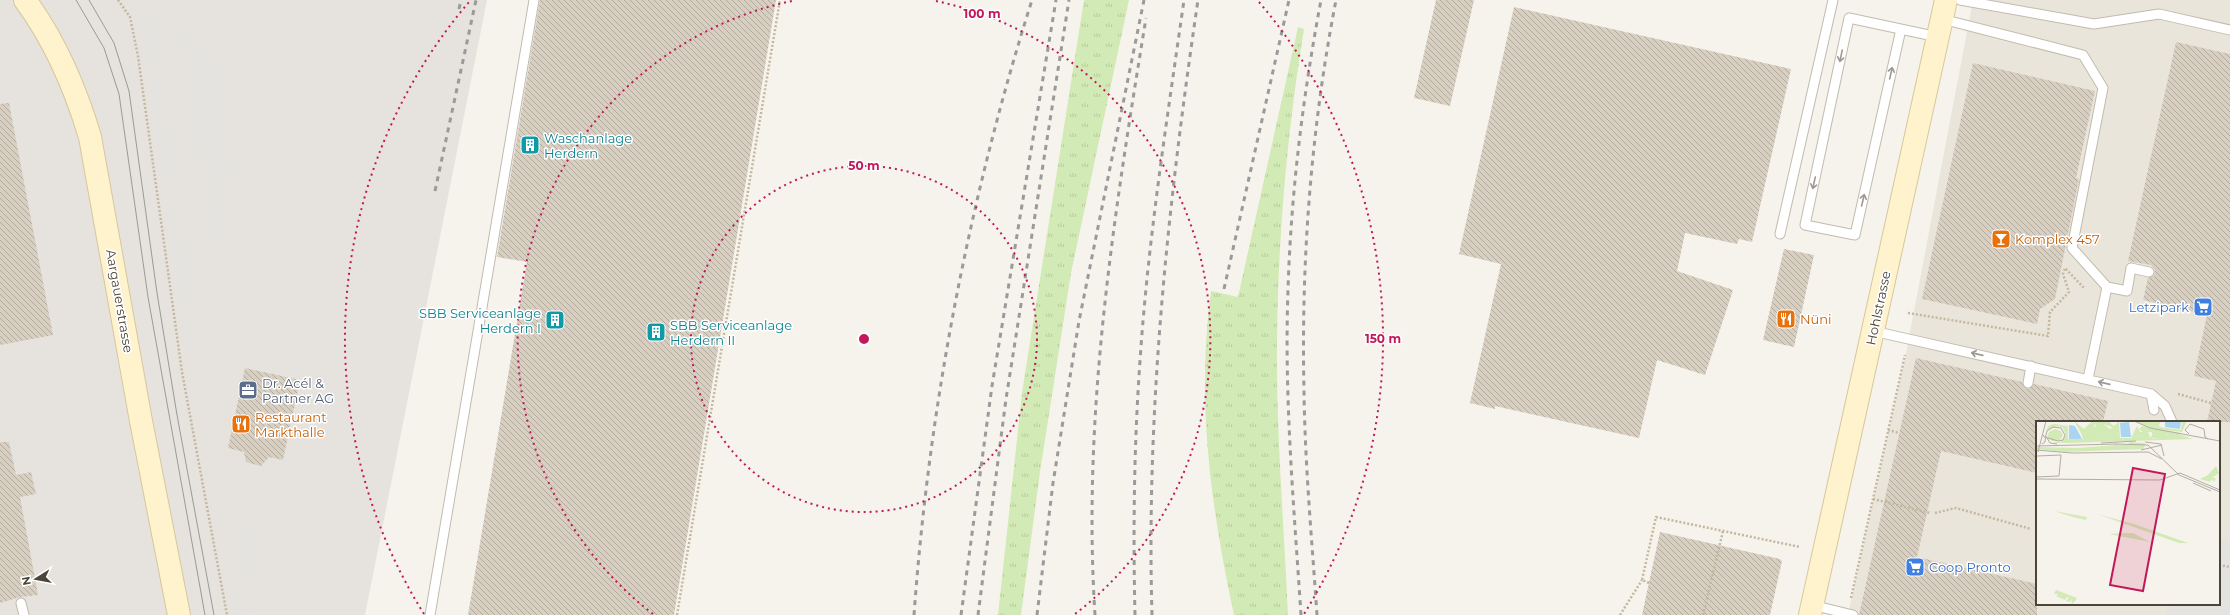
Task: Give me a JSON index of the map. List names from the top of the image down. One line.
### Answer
{"streets":{"street":["Aargauerstrasse","Hohlstrasse"]},"places":{"building":["Waschanlage Herdern","SBB Serviceanlage Herdern I","SBB Serviceanlage Herdern II"],"bar":["Komplex 457"],"supermarket":["Letzipark","Coop Pronto"],"restaurant":["Nüni","Restaurant Markthalle"],"office":["Dr. Acél & Partner AG"]},"north":"left","rings":["100 m","50 m","150 m"]}
